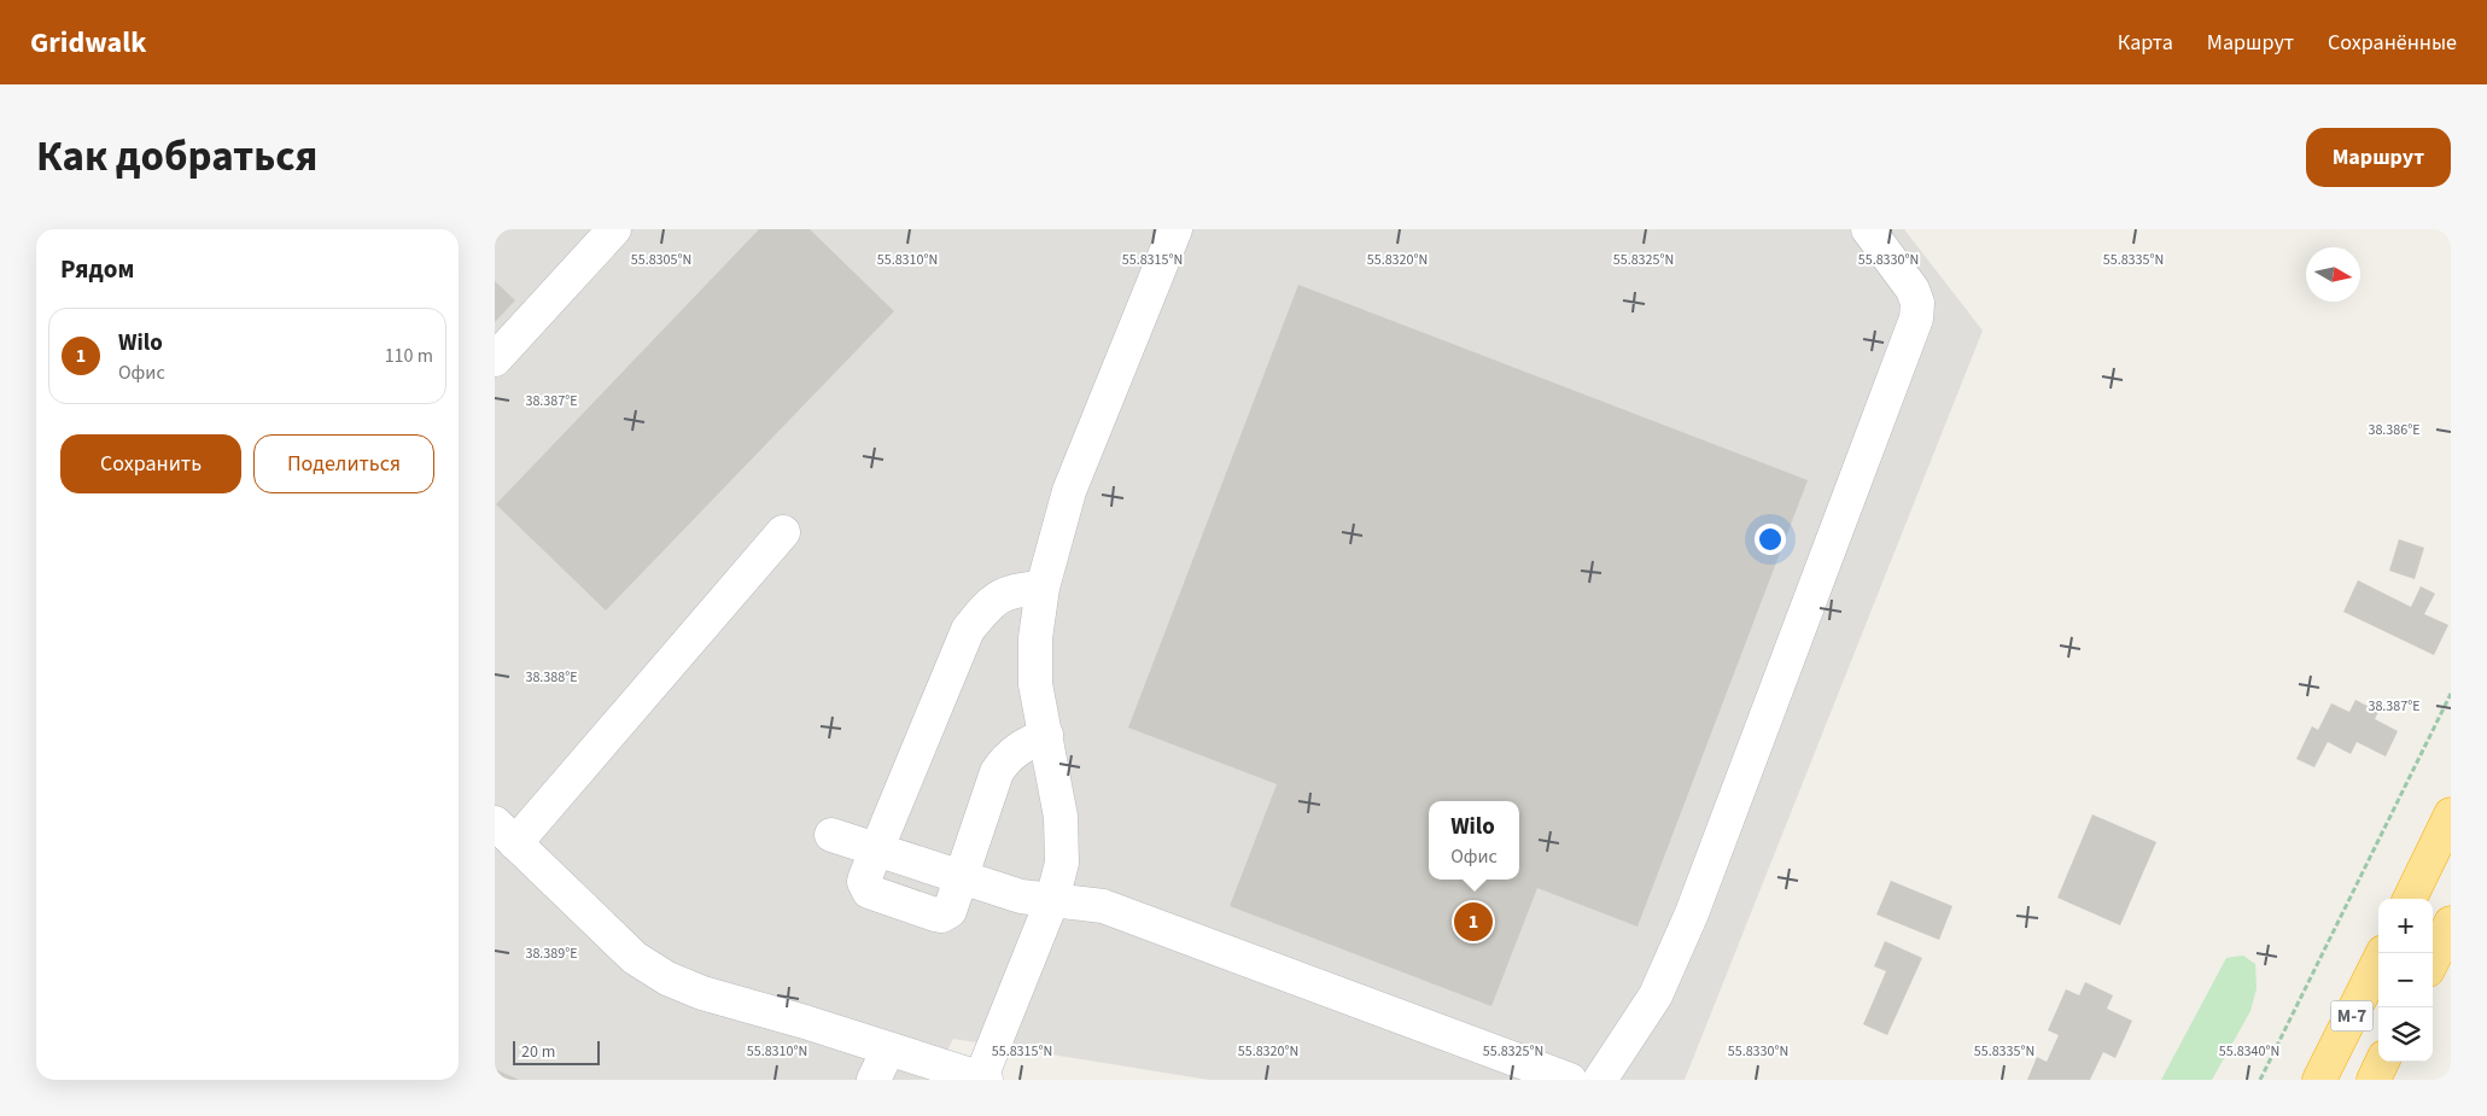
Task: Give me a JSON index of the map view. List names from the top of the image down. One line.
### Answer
{"streets":{"highway":["М-7"]},"scale_bar":"20 m","north":"right","page":{"header":"Gridwalk","nav":["Карта","Маршрут","Сохранённые"],"title":"Как добраться","buttons":["Маршрут",["Сохранить","Поделиться"]],"heading":"Рядом","list":[{"mark":"1","name":"Wilo","note":"Офис","value":"110 m"}],"popup":["Wilo","Офис"],"map_buttons":["+","−"],"pins":"1","scale":"20 m"},"coordinates":["55.8305°N","55.8310°N","55.8315°N","55.8320°N","55.8325°N","55.8330°N","55.8335°N","38.387°E","38.386°E","38.388°E","38.389°E","55.8340°N"]}
